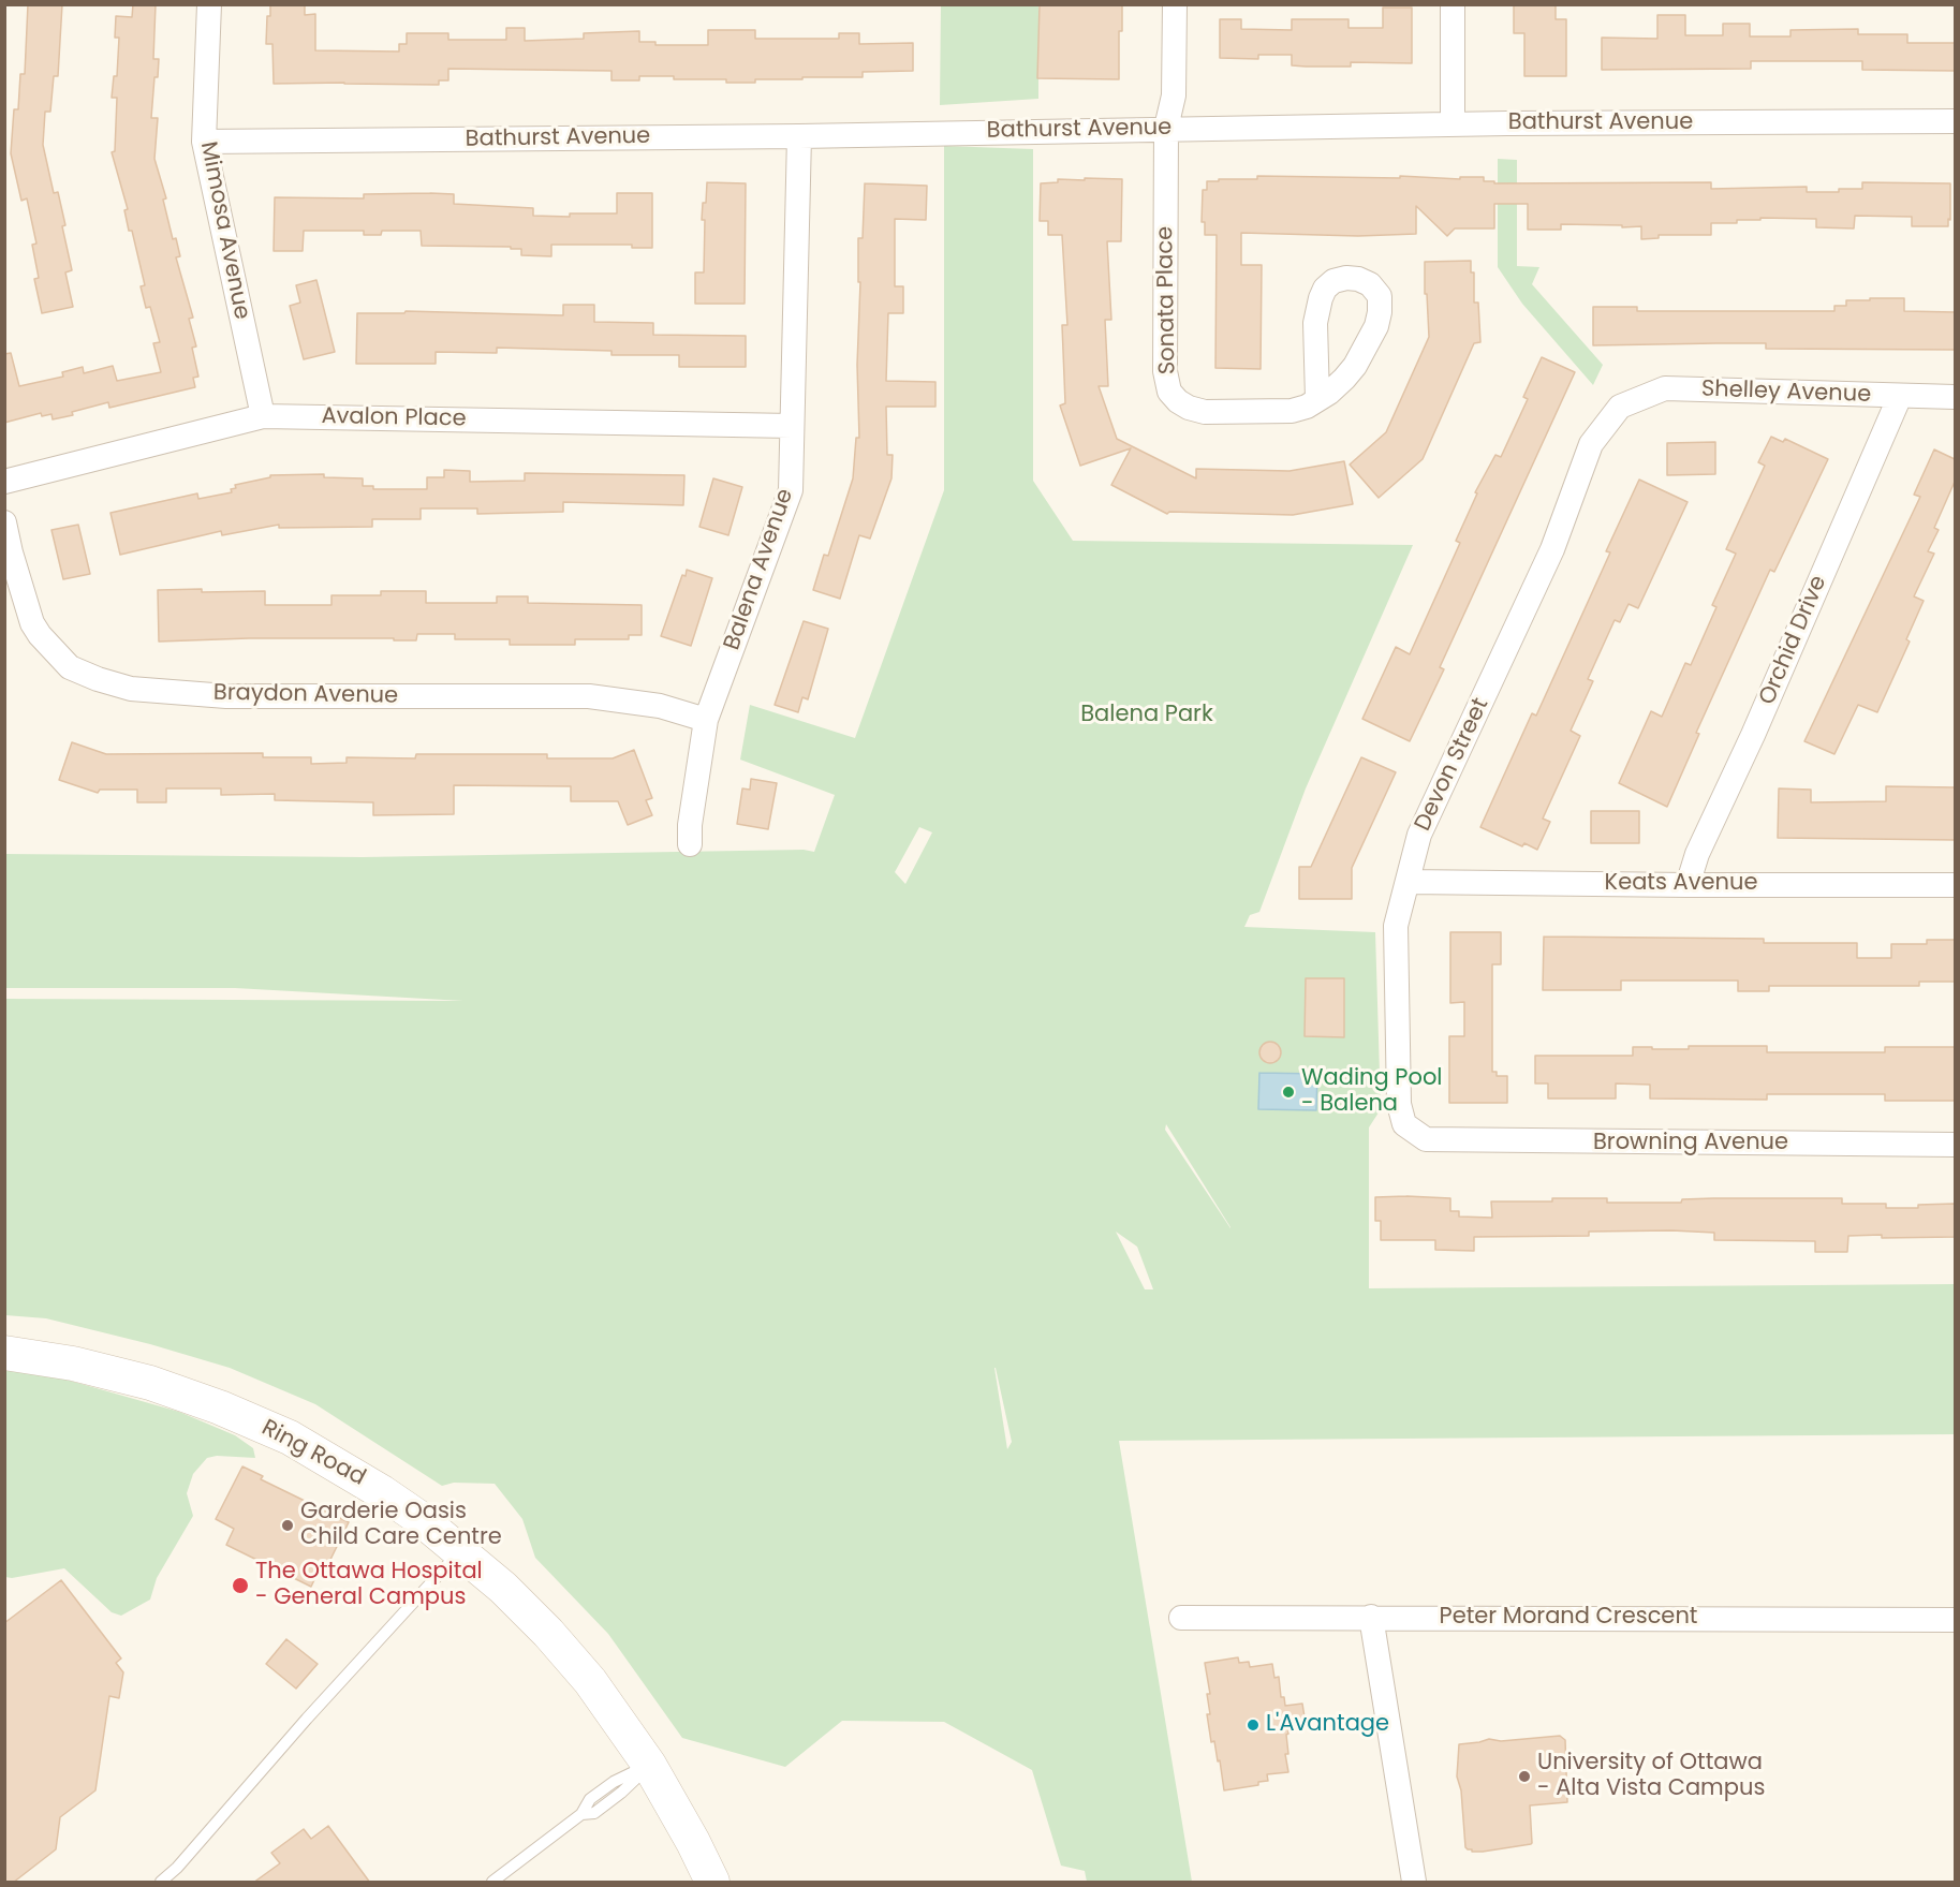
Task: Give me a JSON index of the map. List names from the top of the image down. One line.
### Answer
{"streets":{"street":["Bathurst Avenue","Mimosa Avenue","Sonata Place","Shelley Avenue","Avalon Place","Balena Avenue","Orchid Drive","Braydon Avenue","Devon Street","Keats Avenue","Browning Avenue","Ring Road","Peter Morand Crescent"]},"crossings":[["Bathurst Avenue","Mimosa Avenue"],["Bathurst Avenue","Sonata Place"],["Bathurst Avenue","Balena Avenue"],["Mimosa Avenue","Avalon Place"],["Shelley Avenue","Orchid Drive"],["Shelley Avenue","Devon Street"],["Avalon Place","Balena Avenue"],["Balena Avenue","Braydon Avenue"],["Orchid Drive","Keats Avenue"],["Devon Street","Keats Avenue"],["Devon Street","Browning Avenue"]],"parks":["Balena Park"],"places":["Wading Pool - Balena","Garderie Oasis Child Care Centre","The Ottawa Hospital - General Campus","L'Avantage","University of Ottawa - Alta Vista Campus"]}
